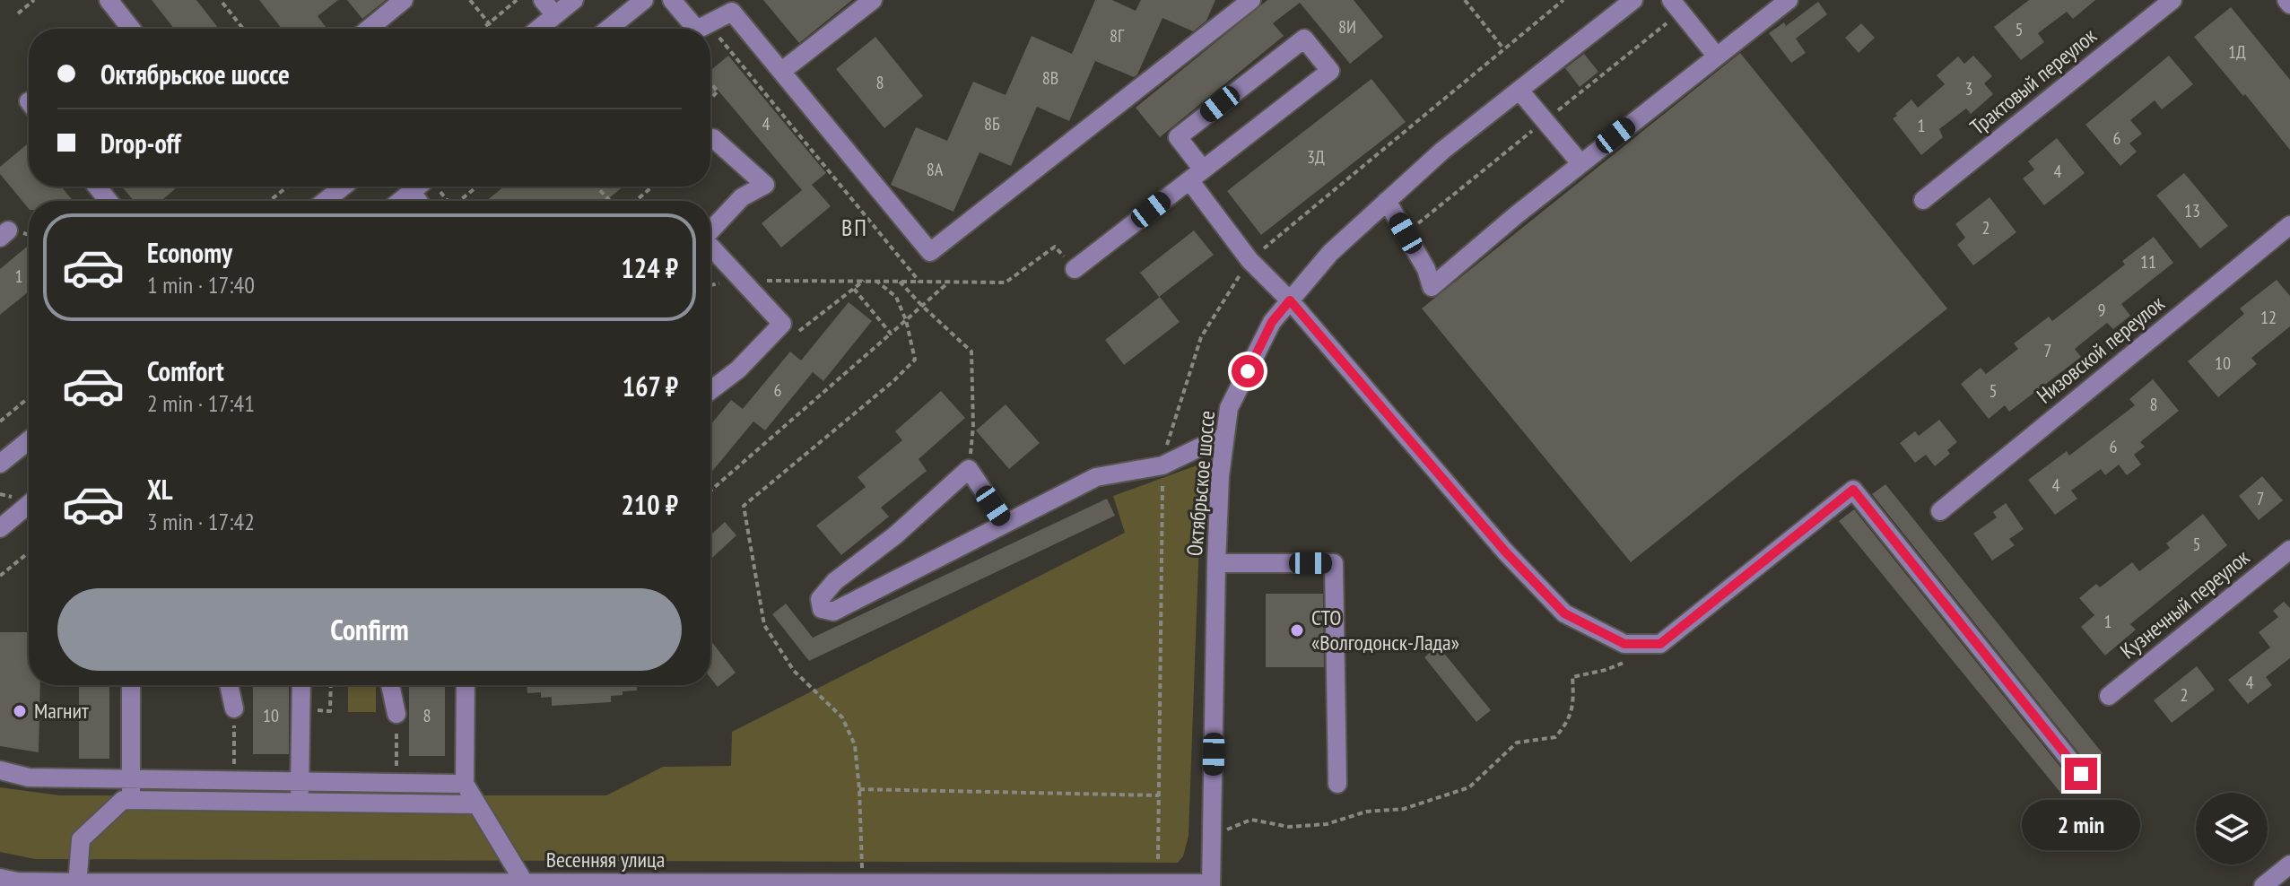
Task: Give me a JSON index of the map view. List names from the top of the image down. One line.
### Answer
{"streets":{"street":["Трактовый переулок","Низовской переулок","Октябрьское шоссе","Кузнечный переулок","Весенняя улица"]},"crossings":[["Октябрьское шоссе","Весенняя улица"]],"districts":["ВП"],"places":["СТО «Волгодонск-Лада»","Магнит"],"house_numbers":["8И","5","8Г","1Д","8В","8","3","4","8Б","1","6","3Д","8А","4","13","2","11","1","9","12","7","10","6","5","8","6","4","7","5","1","4","2","10","8"],"page":{"banner":["Октябрьское шоссе","Drop-off"],"list":[{"name":"Economy","note":"1 min · 17:40","value":"124 ₽"},{"name":"Comfort","note":"2 min · 17:41","value":"167 ₽"},{"name":"XL","note":"3 min · 17:42","value":"210 ₽"}],"buttons":"Confirm","bubble":"2 min"}}
